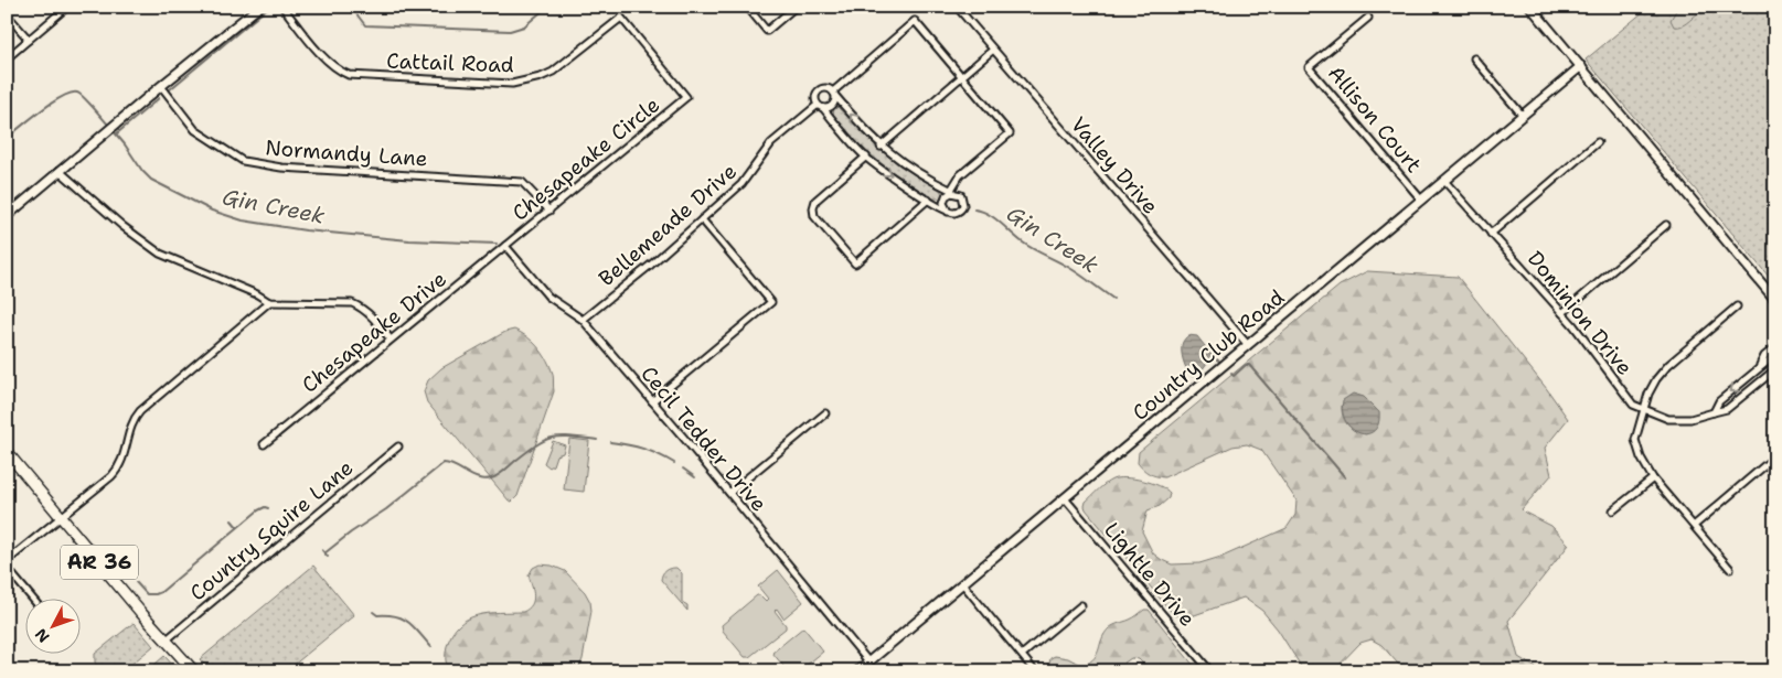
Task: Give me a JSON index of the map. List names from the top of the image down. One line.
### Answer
{"streets":{"main road":["AR 36"],"street":["Cattail Road","Allison Court","Normandy Lane","Chesapeake Circle","Valley Drive","Bellemeade Drive","Dominion Drive","Chesapeake Drive","Country Club Road","Cecil Tedder Drive","Country Squire Lane","Lightle Drive"]},"crossings":[["Cattail Road","Chesapeake Circle"],["Allison Court","Country Club Road"],["Normandy Lane","Chesapeake Circle"],["Chesapeake Circle","Chesapeake Drive"],["Chesapeake Circle","Cecil Tedder Drive"],["Valley Drive","Country Club Road"],["Bellemeade Drive","Cecil Tedder Drive"],["Dominion Drive","Country Club Road"],["Chesapeake Drive","Cecil Tedder Drive"],["Country Club Road","Cecil Tedder Drive"],["Country Club Road","Lightle Drive"],["Country Squire Lane","AR 36"]],"water":["Gin Creek"],"north":"bottom left"}
